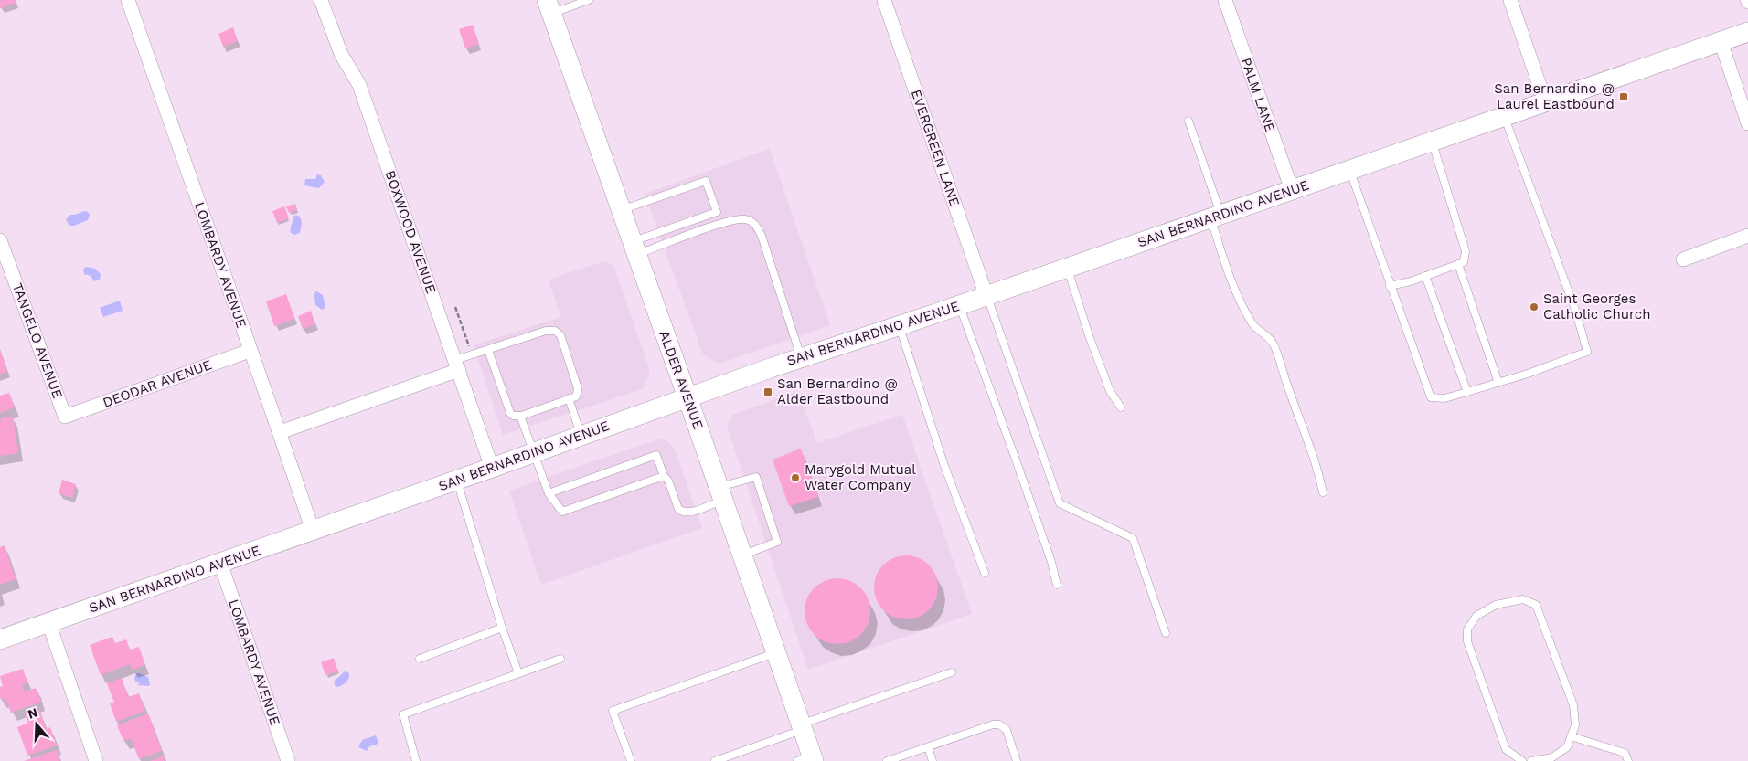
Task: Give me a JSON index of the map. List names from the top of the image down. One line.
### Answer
{"streets":{"main road":["SAN BERNARDINO AVENUE","ALDER AVENUE"],"street":["PALM LANE","EVERGREEN LANE","BOXWOOD AVENUE","LOMBARDY AVENUE","TANGELO AVENUE","DEODAR AVENUE"]},"crossings":[["PALM LANE","SAN BERNARDINO AVENUE"],["EVERGREEN LANE","SAN BERNARDINO AVENUE"],["SAN BERNARDINO AVENUE","BOXWOOD AVENUE"],["SAN BERNARDINO AVENUE","LOMBARDY AVENUE"],["SAN BERNARDINO AVENUE","ALDER AVENUE"],["LOMBARDY AVENUE","DEODAR AVENUE"],["TANGELO AVENUE","DEODAR AVENUE"]],"places":{"transit":["San Bernardino @ Laurel Eastbound","San Bernardino @ Alder Eastbound"],"other":["Saint Georges Catholic Church","Marygold Mutual Water Company"]},"north":"top"}
